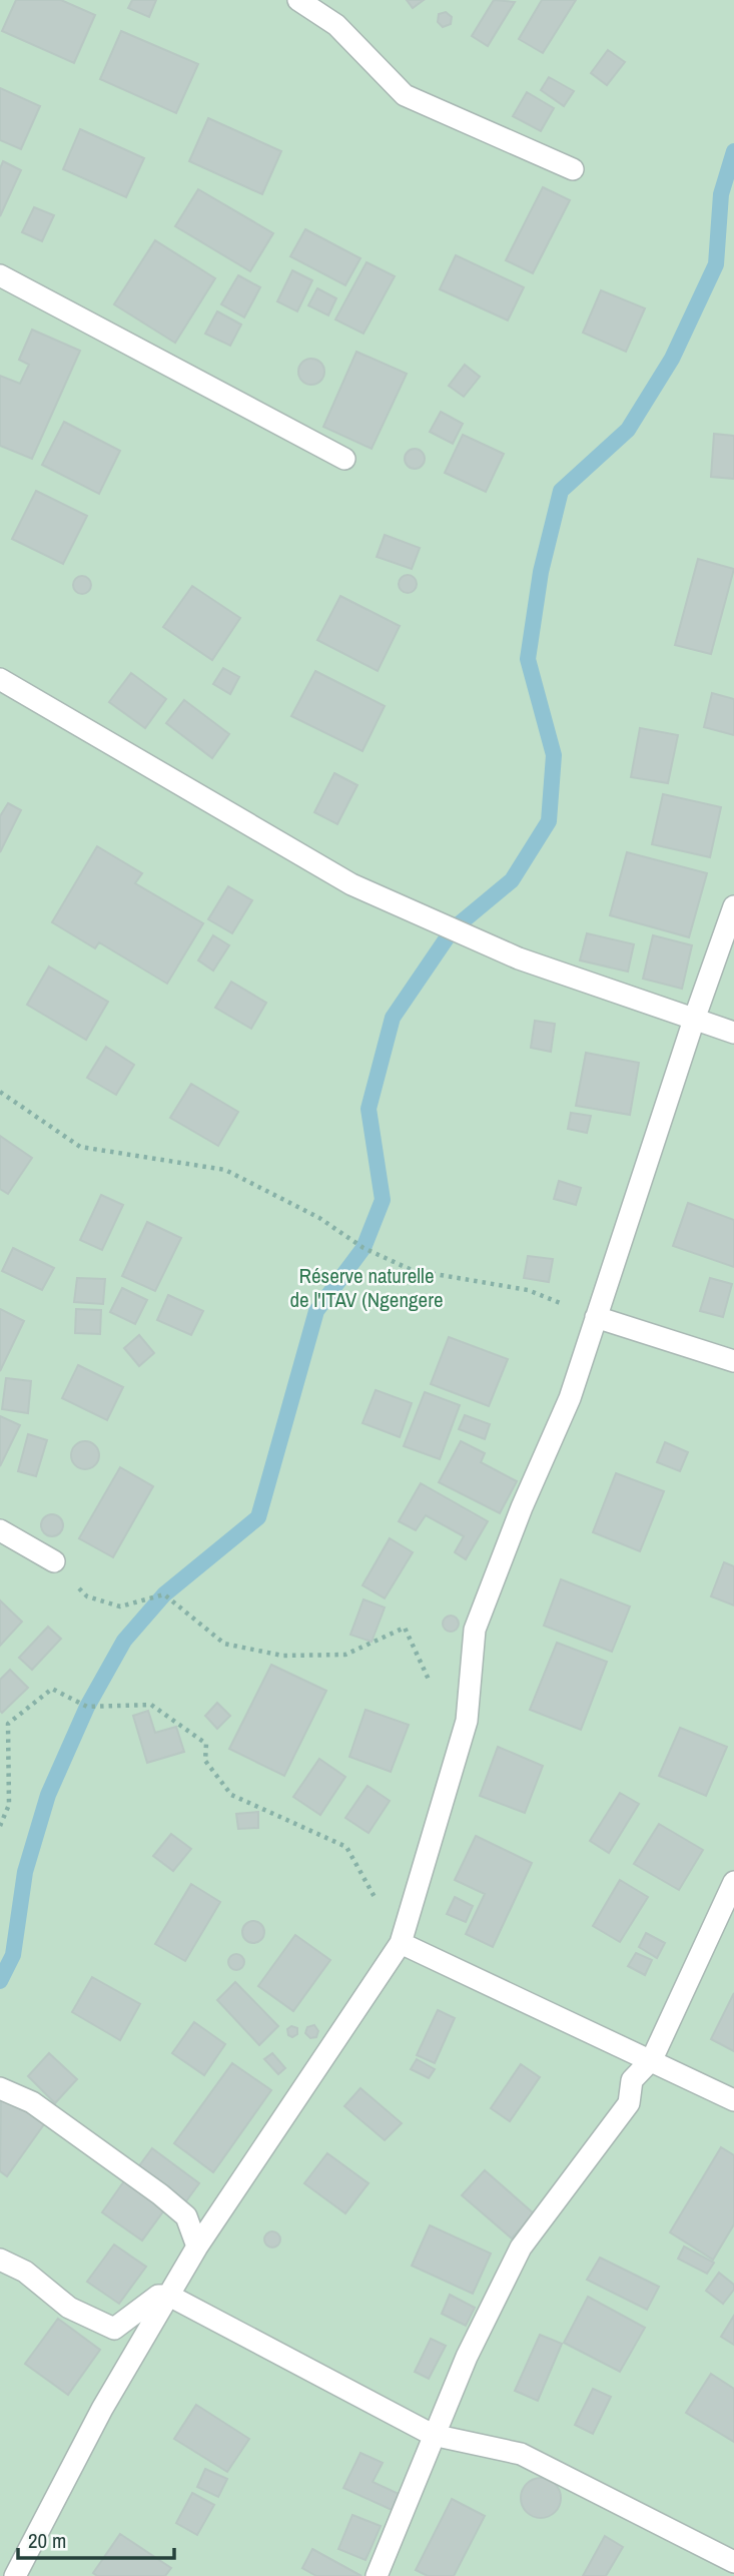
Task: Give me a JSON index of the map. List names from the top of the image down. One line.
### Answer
{"parks":["Réserve naturelle de l'ITAV (Ngengere"],"scale_bar":"20 m"}
